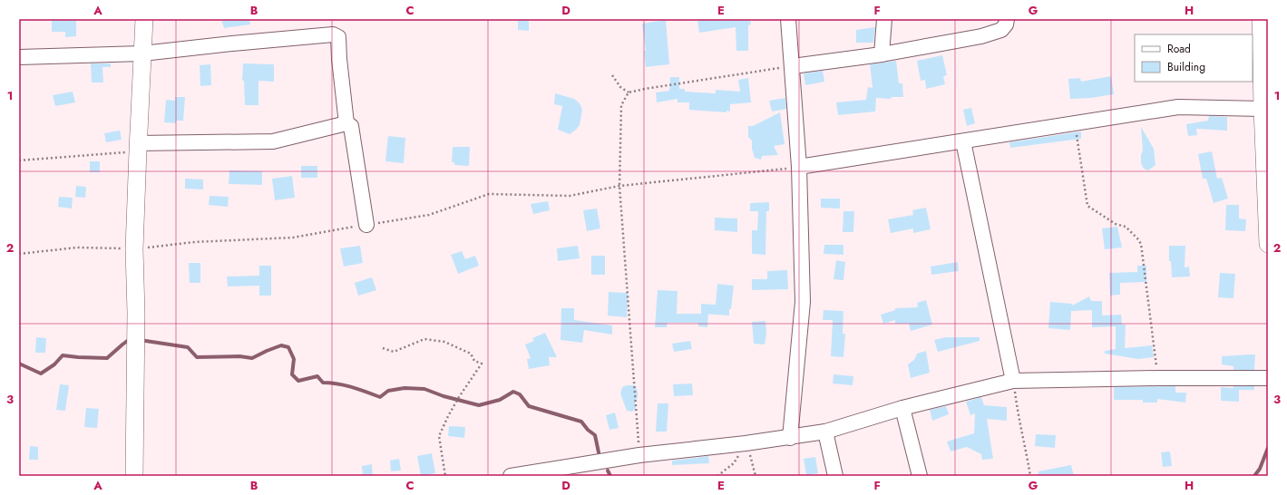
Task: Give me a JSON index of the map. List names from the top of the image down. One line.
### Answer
{"legend":["Road","Building"],"grid":{"columns":["A","B","C","D","E","F","G","H"],"rows":["1","2","3"]}}
